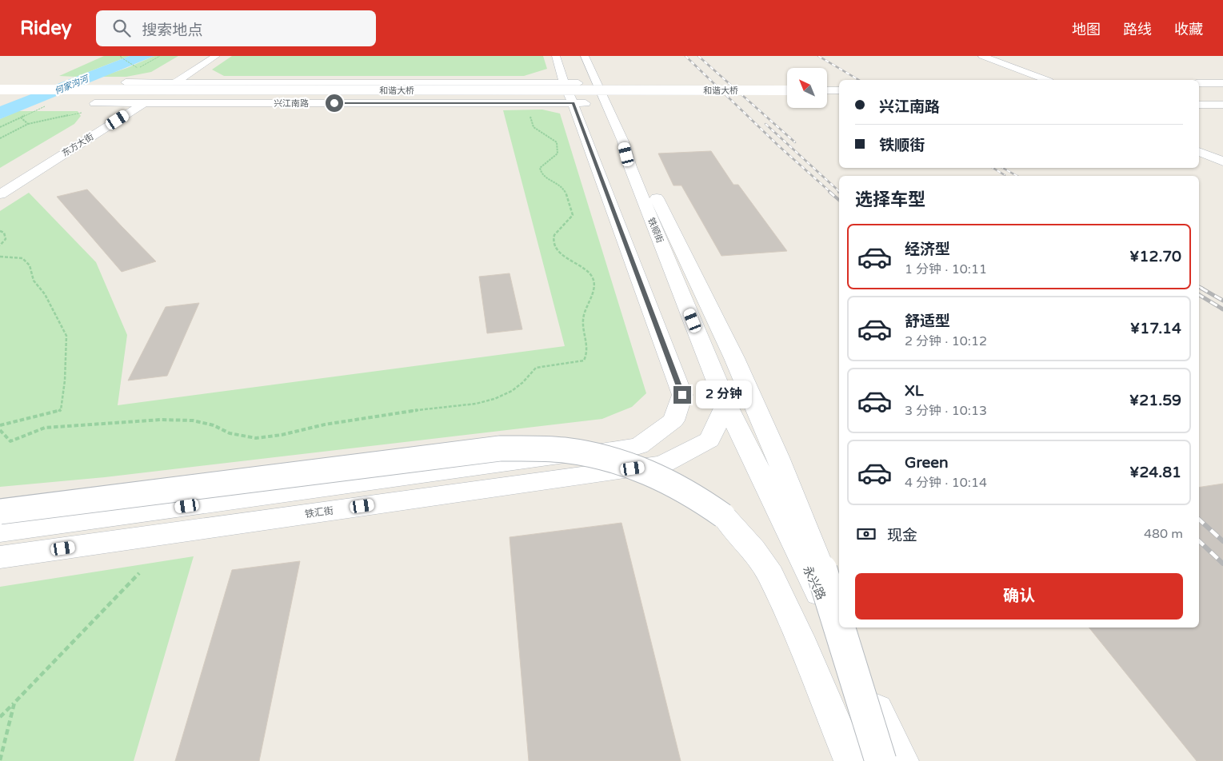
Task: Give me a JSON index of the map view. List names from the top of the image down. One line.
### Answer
{"streets":{"main road":["和谐大桥","兴江南路","东方大街","铁顺街","铁汇街","永兴路"]},"crossings":[["兴江南路","东方大街"],["兴江南路","铁顺街"],["铁顺街","铁汇街"],["铁顺街","永兴路"],["铁汇街","永兴路"]],"water":["何家沟河"],"north":"top left","page":{"header":"Ridey","search":"搜索地点","nav":["地图","路线","收藏"],"banner":["兴江南路","铁顺街"],"heading":"选择车型","list":[{"name":"经济型","note":"1 分钟 · 10:11","value":"¥12.70"},{"name":"舒适型","note":"2 分钟 · 10:12","value":"¥17.14"},{"name":"XL","note":"3 分钟 · 10:13","value":"¥21.59"},{"name":"Green","note":"4 分钟 · 10:14","value":"¥24.81"}],"bubble":"2 分钟","pay":["现金","480 m"],"buttons":"确认"}}
